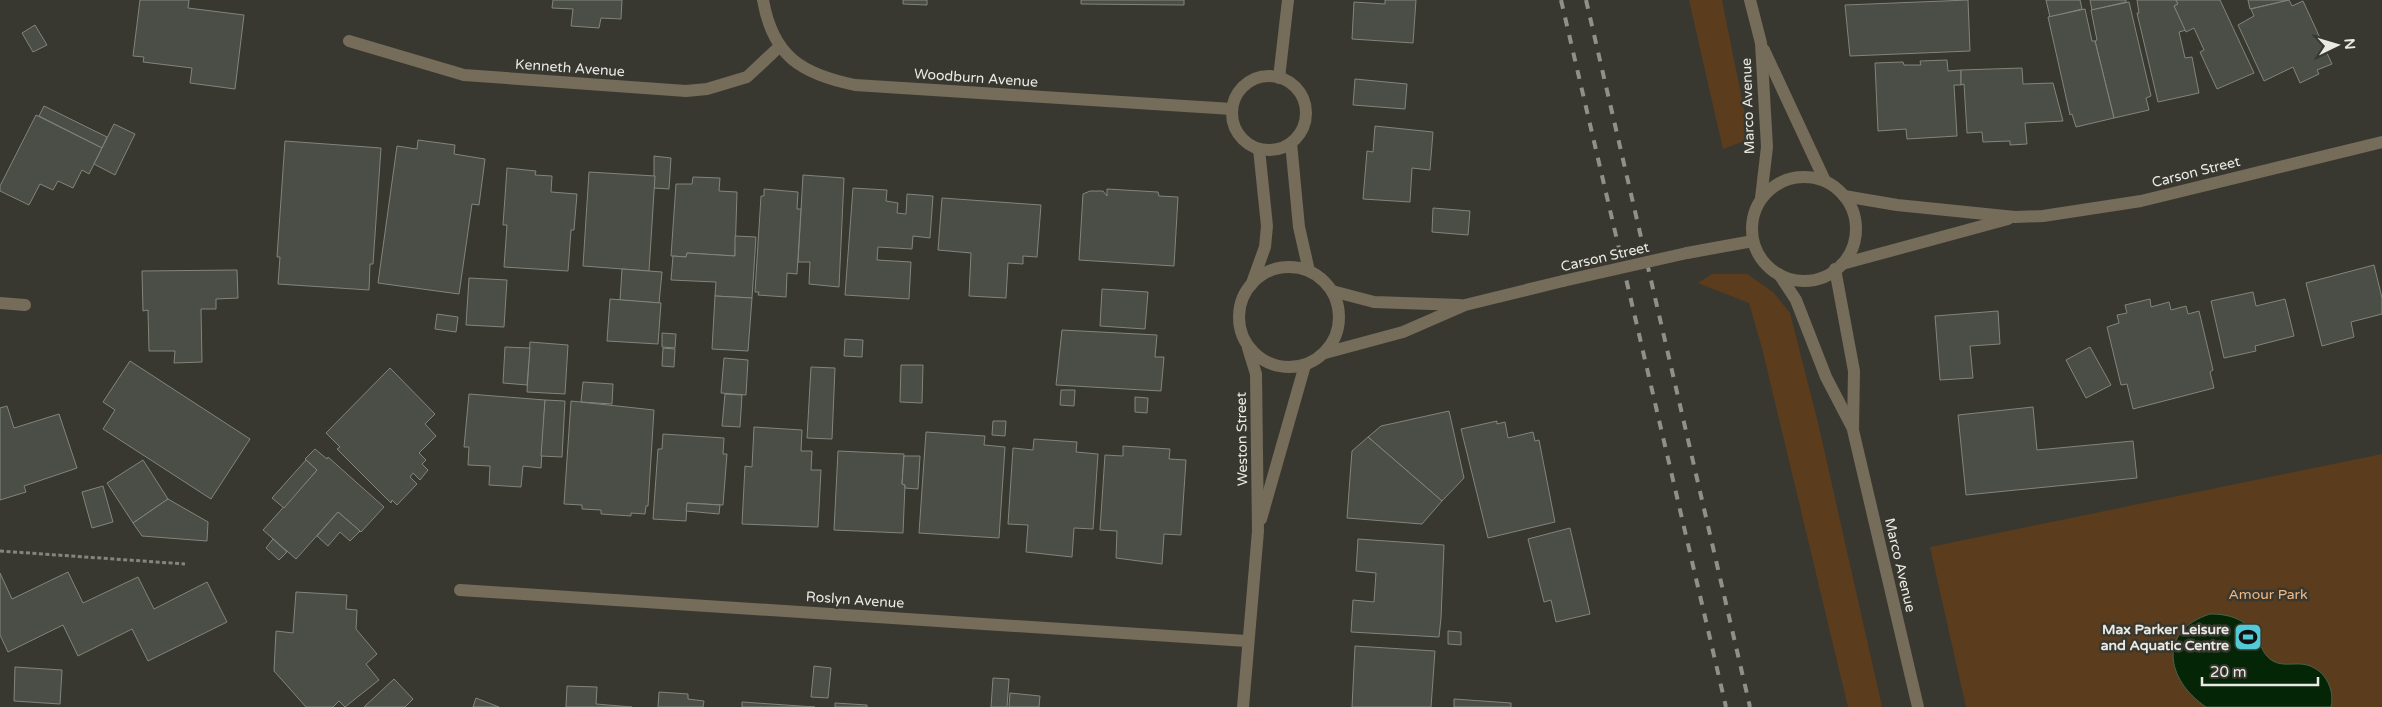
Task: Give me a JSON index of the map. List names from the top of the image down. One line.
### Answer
{"streets":{"street":["Kenneth Avenue","Woodburn Avenue","Marco Avenue","Carson Street","Weston Street","Roslyn Avenue"]},"crossings":[["Kenneth Avenue","Woodburn Avenue"],["Marco Avenue","Carson Street"],["Carson Street","Weston Street"],["Weston Street","Roslyn Avenue"]],"parks":["Amour Park"],"places":{"sports":["Max Parker Leisure and Aquatic Centre"]},"scale_bar":"20 m","north":"right"}
